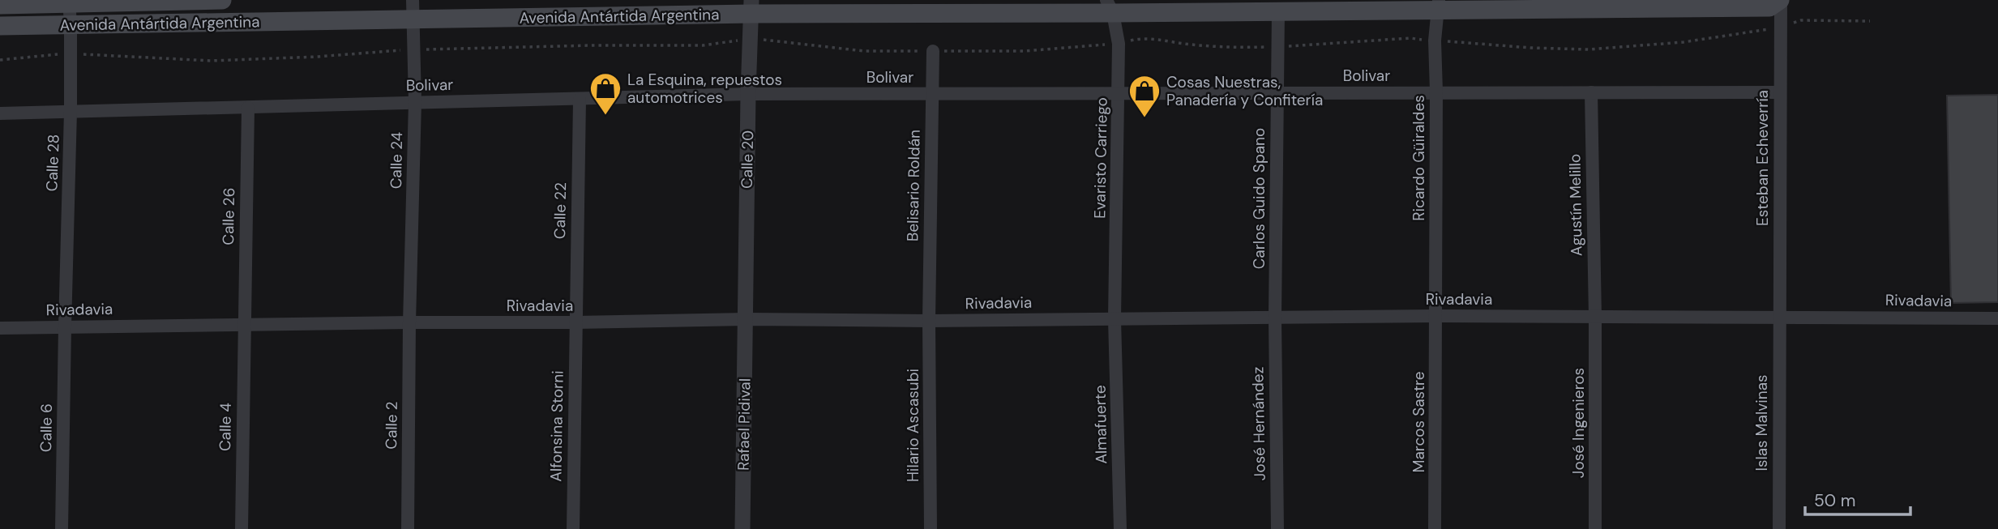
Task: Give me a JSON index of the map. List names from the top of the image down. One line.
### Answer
{"streets":{"main road":["Avenida Antártida Argentina"],"street":["Bolivar","Evaristo Carriego","Ricardo Güiraldes","Esteban Echeverría","Calle 20","Calle 24","Calle 28","Belisario Roldán","Carlos Guido Spano","Agustín Melillo","Calle 22","Calle 26","Rivadavia","Marcos Sastre","José Ingenieros","Islas Malvinas","José Hernández","Rafael Pidival","Almafuerte","Calle 2","Hilario Ascasubi","Alfonsina Storni","Calle 4","Calle 6"]},"crossings":[["Avenida Antártida Argentina","Evaristo Carriego"],["Avenida Antártida Argentina","Ricardo Güiraldes"],["Avenida Antártida Argentina","Esteban Echeverría"],["Avenida Antártida Argentina","Calle 20"],["Avenida Antártida Argentina","Calle 24"],["Avenida Antártida Argentina","Calle 28"],["Avenida Antártida Argentina","Carlos Guido Spano"],["Bolivar","Evaristo Carriego"],["Bolivar","Ricardo Güiraldes"],["Bolivar","Esteban Echeverría"],["Bolivar","Calle 20"],["Bolivar","Calle 24"],["Bolivar","Calle 28"],["Bolivar","Belisario Roldán"],["Bolivar","Carlos Guido Spano"],["Bolivar","Agustín Melillo"],["Bolivar","Calle 22"],["Bolivar","Calle 26"],["Evaristo Carriego","Rivadavia"],["Evaristo Carriego","Almafuerte"],["Ricardo Güiraldes","Rivadavia"],["Ricardo Güiraldes","Marcos Sastre"],["Esteban Echeverría","Rivadavia"],["Esteban Echeverría","Islas Malvinas"],["Calle 20","Rivadavia"],["Calle 20","Rafael Pidival"],["Calle 24","Rivadavia"],["Calle 24","Calle 2"],["Calle 28","Rivadavia"],["Calle 28","Calle 6"],["Belisario Roldán","Rivadavia"],["Belisario Roldán","Hilario Ascasubi"],["Carlos Guido Spano","Rivadavia"],["Carlos Guido Spano","José Hernández"],["Agustín Melillo","Rivadavia"],["Agustín Melillo","José Ingenieros"],["Calle 22","Rivadavia"],["Calle 22","Alfonsina Storni"],["Calle 26","Rivadavia"],["Calle 26","Calle 4"],["Rivadavia","Marcos Sastre"],["Rivadavia","José Ingenieros"],["Rivadavia","Islas Malvinas"],["Rivadavia","José Hernández"],["Rivadavia","Rafael Pidival"],["Rivadavia","Almafuerte"],["Rivadavia","Calle 2"],["Rivadavia","Hilario Ascasubi"],["Rivadavia","Alfonsina Storni"],["Rivadavia","Calle 4"],["Rivadavia","Calle 6"]],"places":{"shop":["La Esquina, repuestos automotrices","Cosas Nuestras, Panadería y Confitería"]},"scale_bar":"50 m"}
